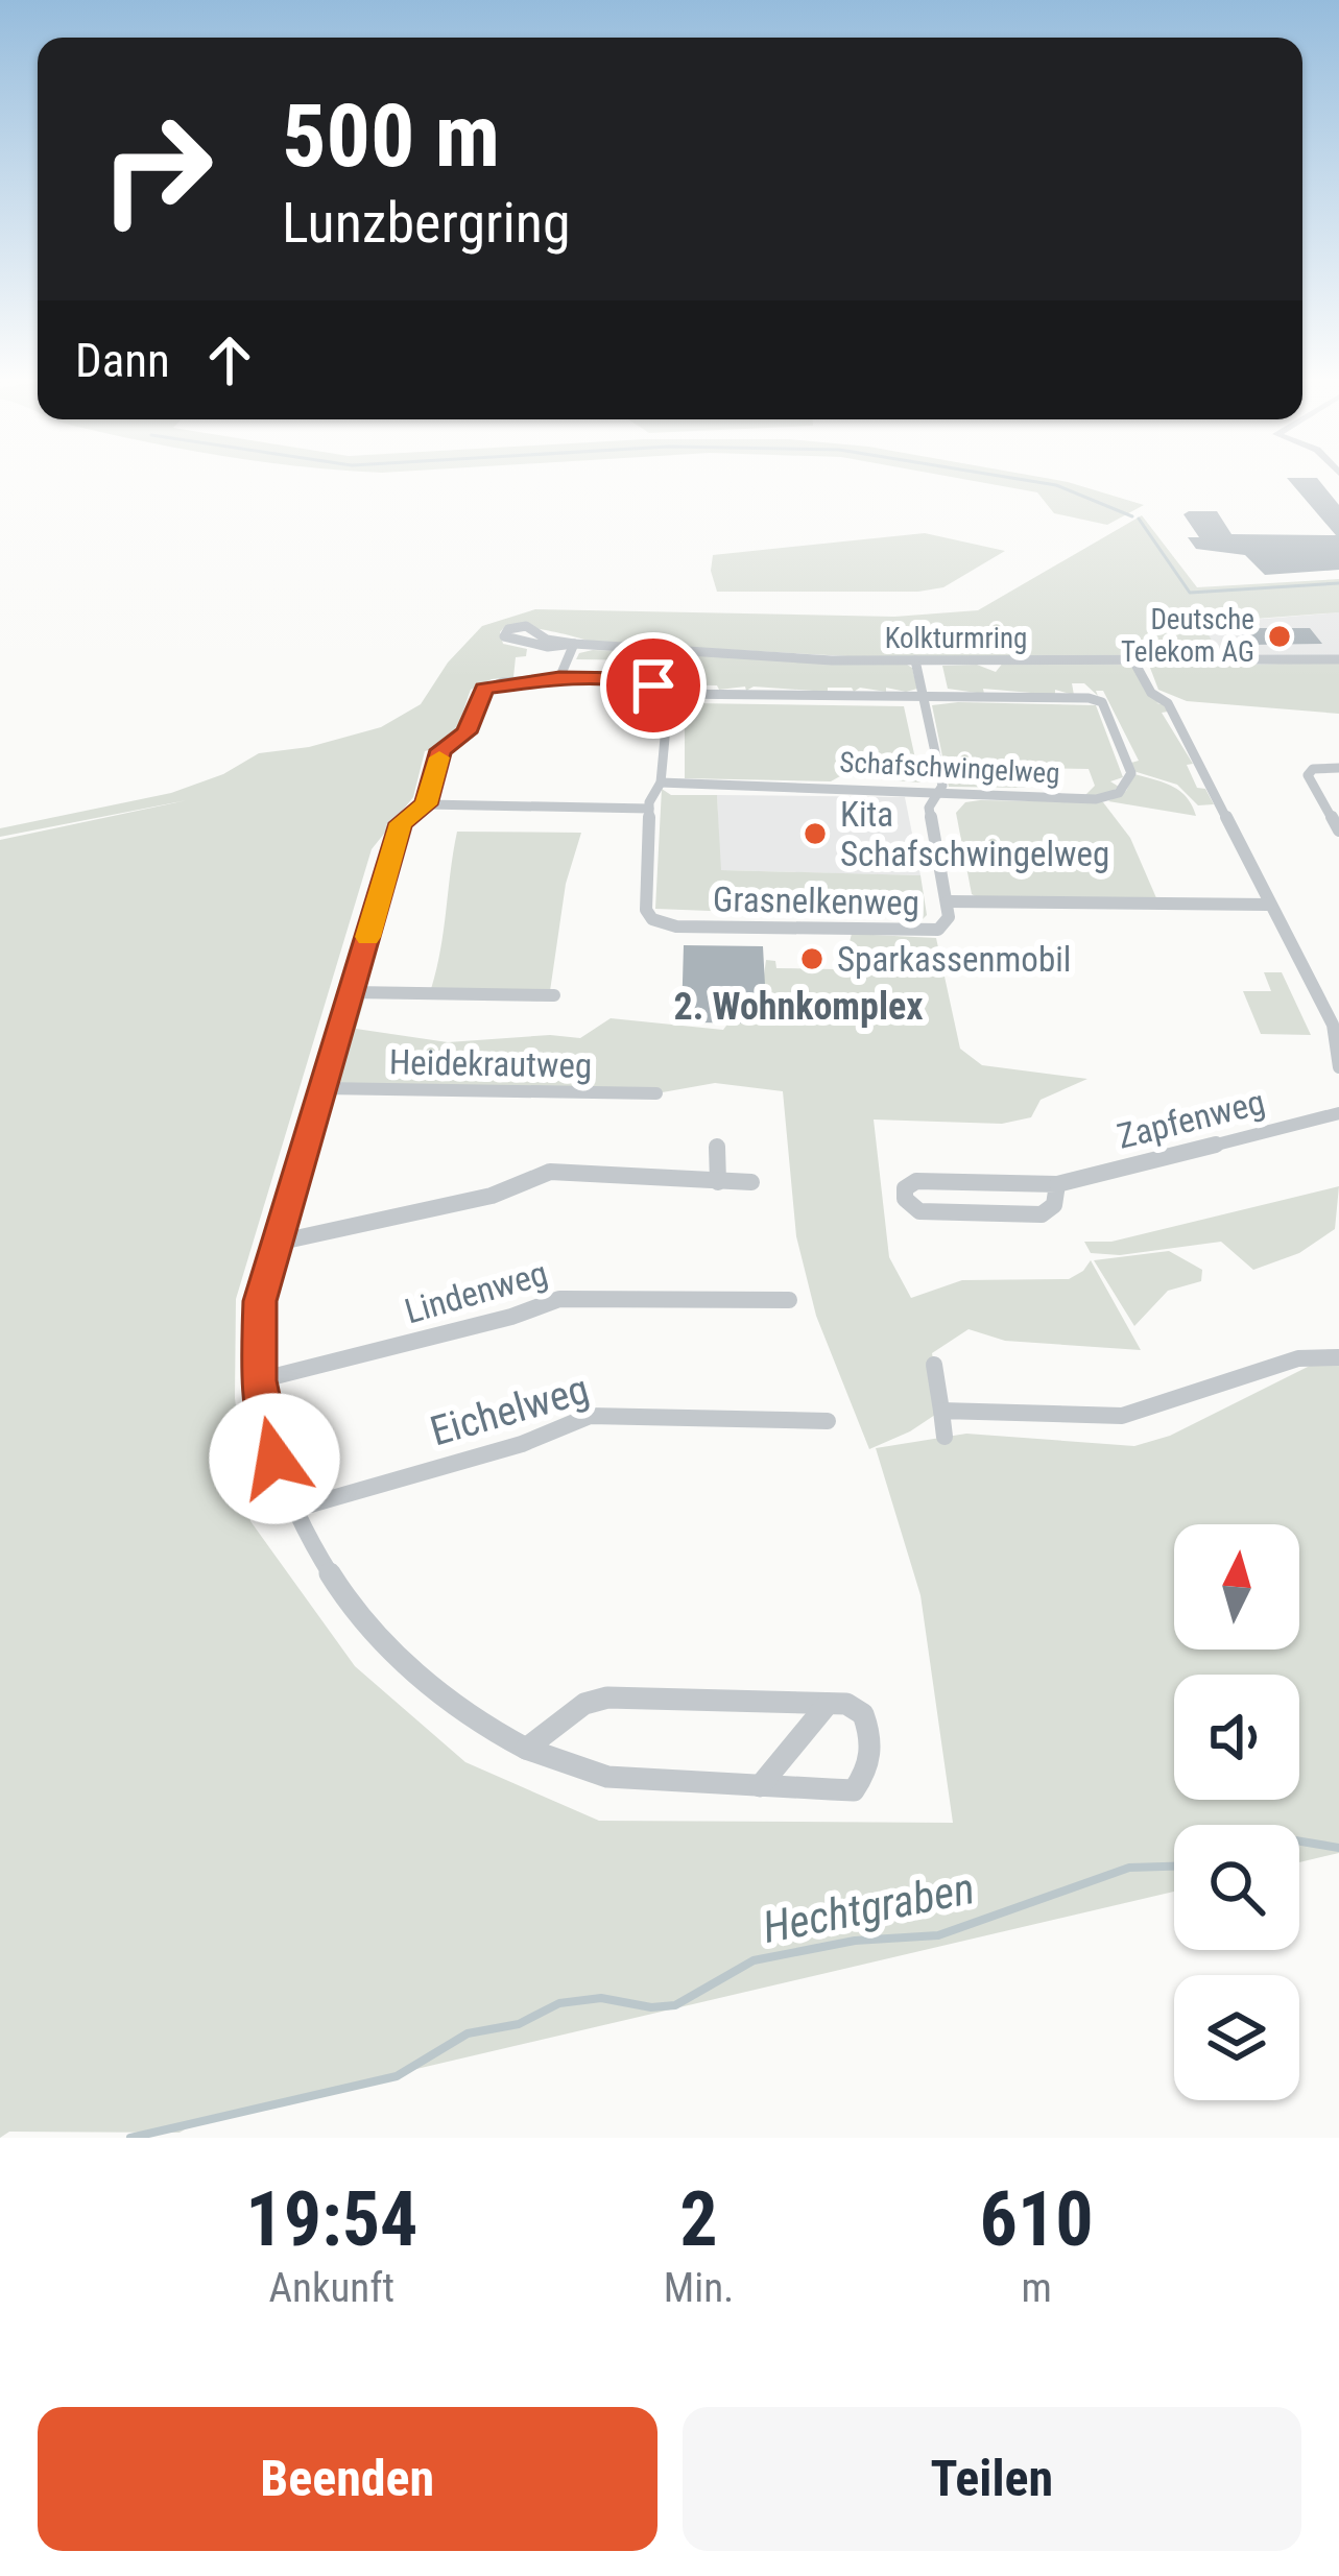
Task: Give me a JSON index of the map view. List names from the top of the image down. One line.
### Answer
{"streets":{"street":["Kolkturmring","Schafschwingelweg","Grasnelkenweg","Heidekrautweg","Zapfenweg","Lindenweg","Eichelweg"]},"crossings":[["Kolkturmring","Schafschwingelweg"]],"districts":["2. Wohnkomplex"],"water":["Hechtgraben"],"places":["Deutsche Telekom AG","Kita Schafschwingelweg","Sparkassenmobil"],"north":"top","page":{"turn":["500 m","Lunzbergring"],"then":"Dann","eta":["19:54","Ankunft","2","Min.","610","m"],"buttons":["Beenden","Teilen"]}}
